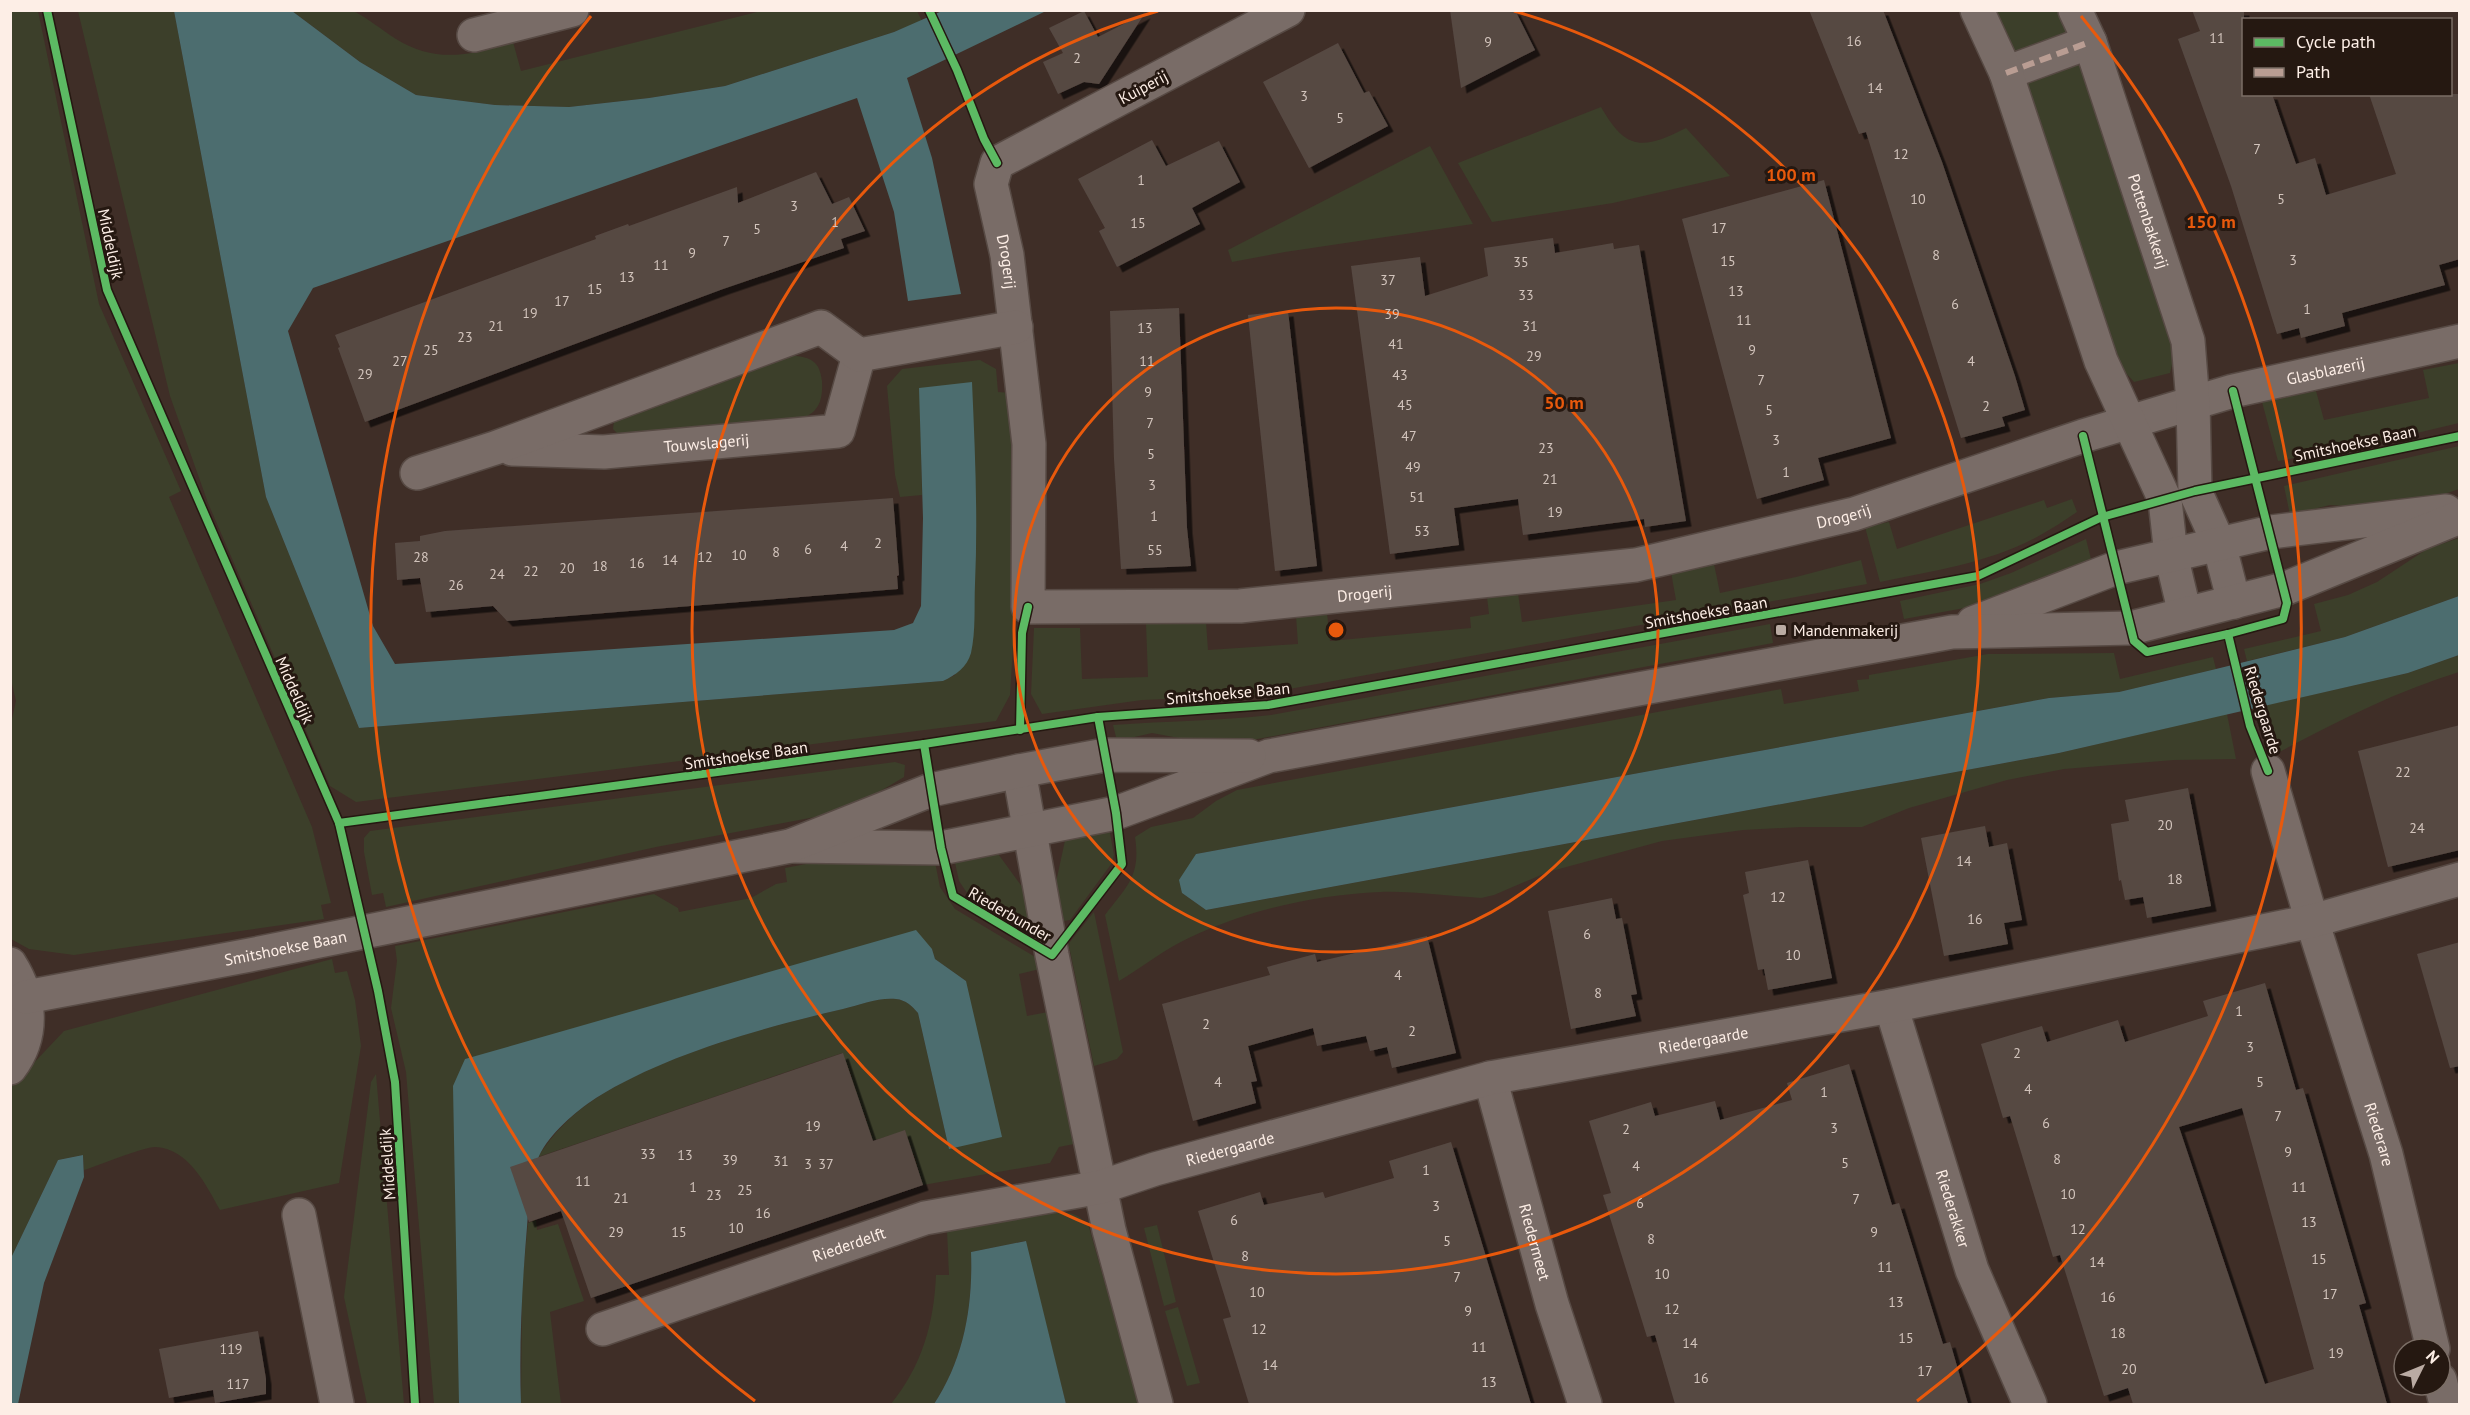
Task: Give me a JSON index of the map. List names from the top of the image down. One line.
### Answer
{"streets":{"street":["Kuiperij","Pottenbakkerij","Drogerij","Glasblazerij","Touwslagerij","Smitshoekse Baan","Riedergaarde","Riederbunder","Riederare","Riederakker","Riedermeet","Riederdelft"],"cycle path":["Middeldijk"]},"crossings":[["Kuiperij","Drogerij"],["Pottenbakkerij","Glasblazerij"],["Pottenbakkerij","Smitshoekse Baan"],["Smitshoekse Baan","Riederbunder"],["Riedergaarde","Riederbunder"],["Riedergaarde","Riederare"],["Riedergaarde","Riederakker"],["Riedergaarde","Riedermeet"],["Riedergaarde","Riederdelft"],["Riederbunder","Riederdelft"]],"places":{"transit":["Mandenmakerij"]},"house_numbers":["11","16","9","2","14","3","5","7","12","1","10","5","3","1","15","17","5","7","9","8","3","15","35","11","13","37","15","13","33","17","6","1","19","39","11","21","31","13","23","41","25","9","29","27","11","4","29","43","7","9","45","2","5","7","47","3","23","5","49","1","21","3","51","19","1","53","2","4","6","55","8","10","28","12","14","16","18","20","22","24","26","22","20","24","14","18","12","16","6","10","4","8","1","2","2","3","2","4","5","4","1","7","6","19","3","2","9","33","13","8","39","31","5","3","37","4","1","11","1","11","25","10","23","21","7","6","3","16","6","13","10","12","29","15","9","8","5","8","15","14","11","10","7","10","17","16","13","12","9","12","18","15","14","11","119","19","14","20","17","16","13","117"],"legend":["Cycle path","Path"],"north":"top right","rings":["100 m","150 m","50 m"]}
